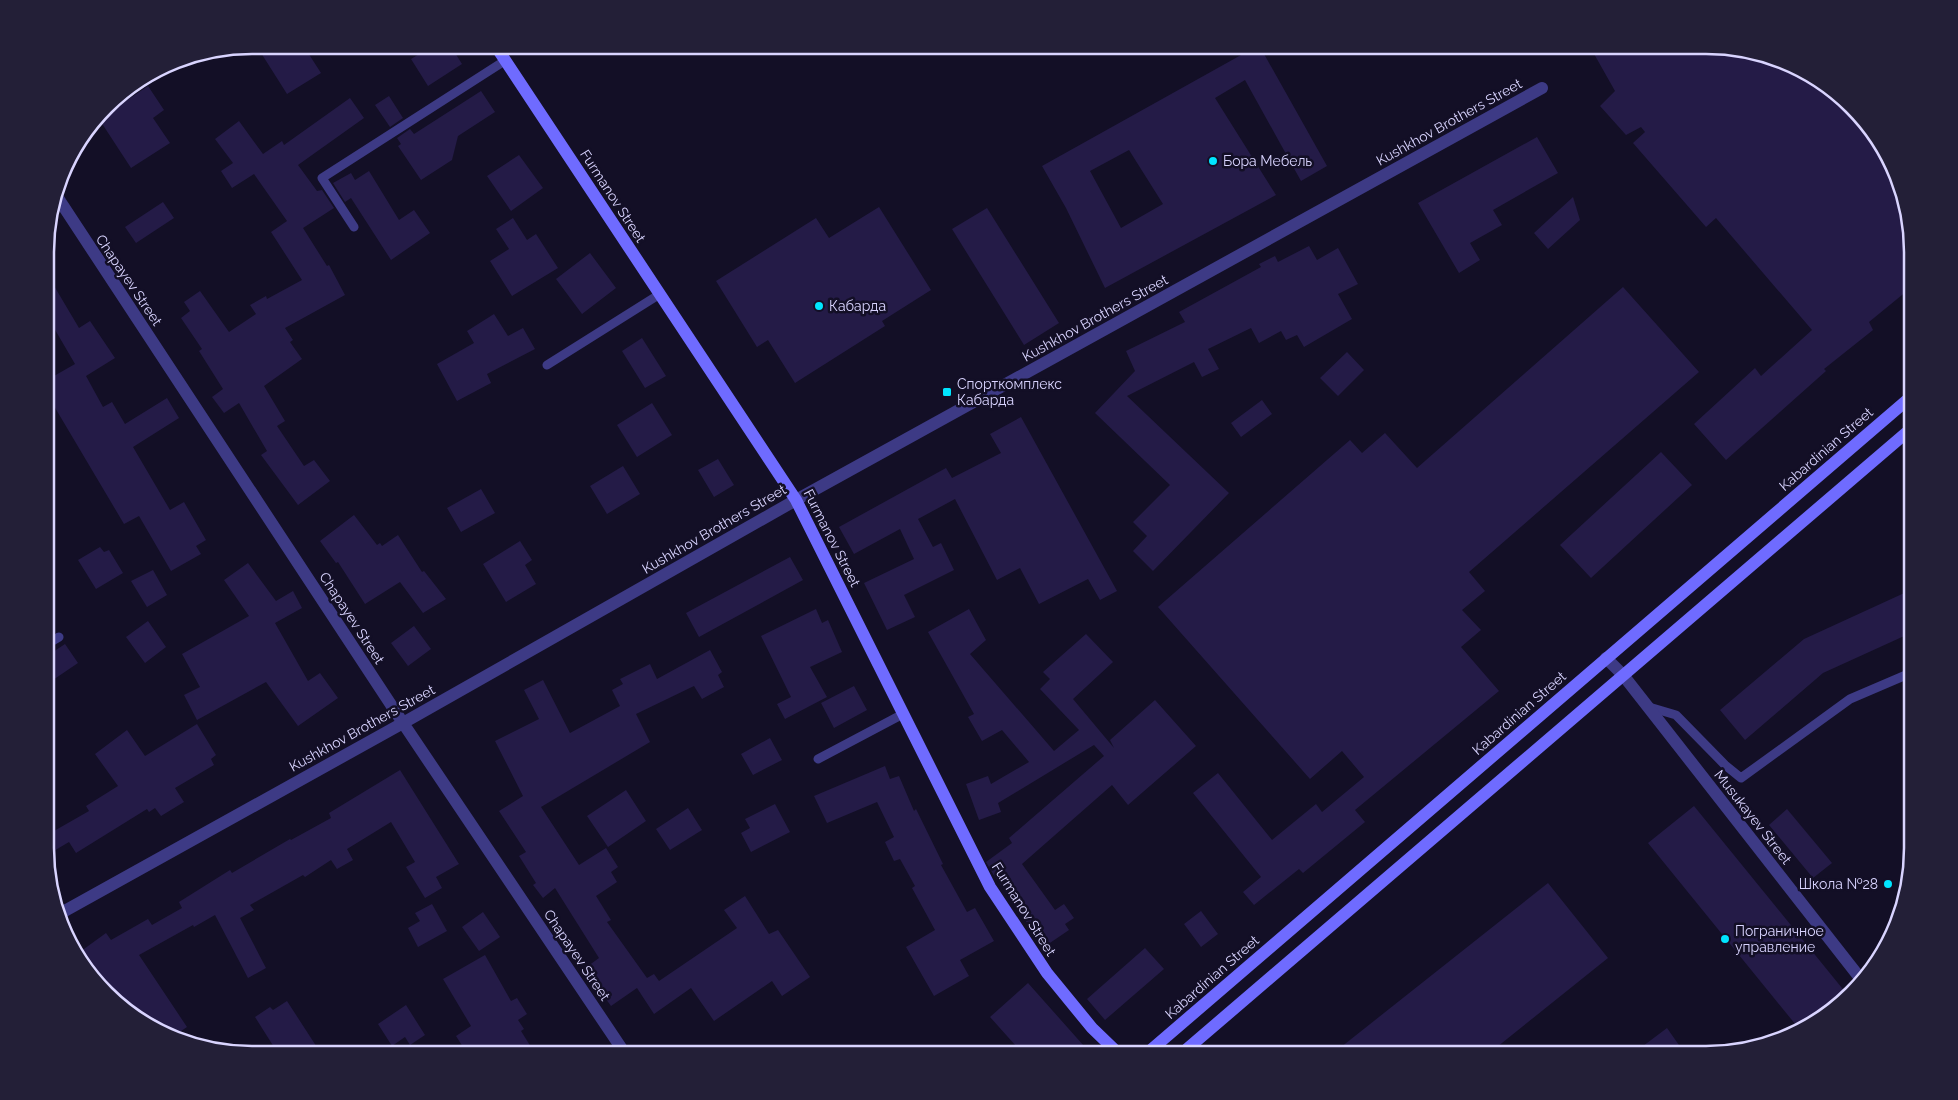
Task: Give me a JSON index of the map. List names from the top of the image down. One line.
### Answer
{"streets":{"main road":["Furmanov Street","Kabardinian Street"],"street":["Kushkhov Brothers Street","Chapayev Street","Musukayev Street"]},"crossings":[["Kushkhov Brothers Street","Furmanov Street"],["Kushkhov Brothers Street","Chapayev Street"],["Kabardinian Street","Musukayev Street"]],"places":{"other":["Бора Мебель","Кабарда","Школа №28","Пограничное управление"],"transit":["Спорткомплекс Кабарда"]}}
